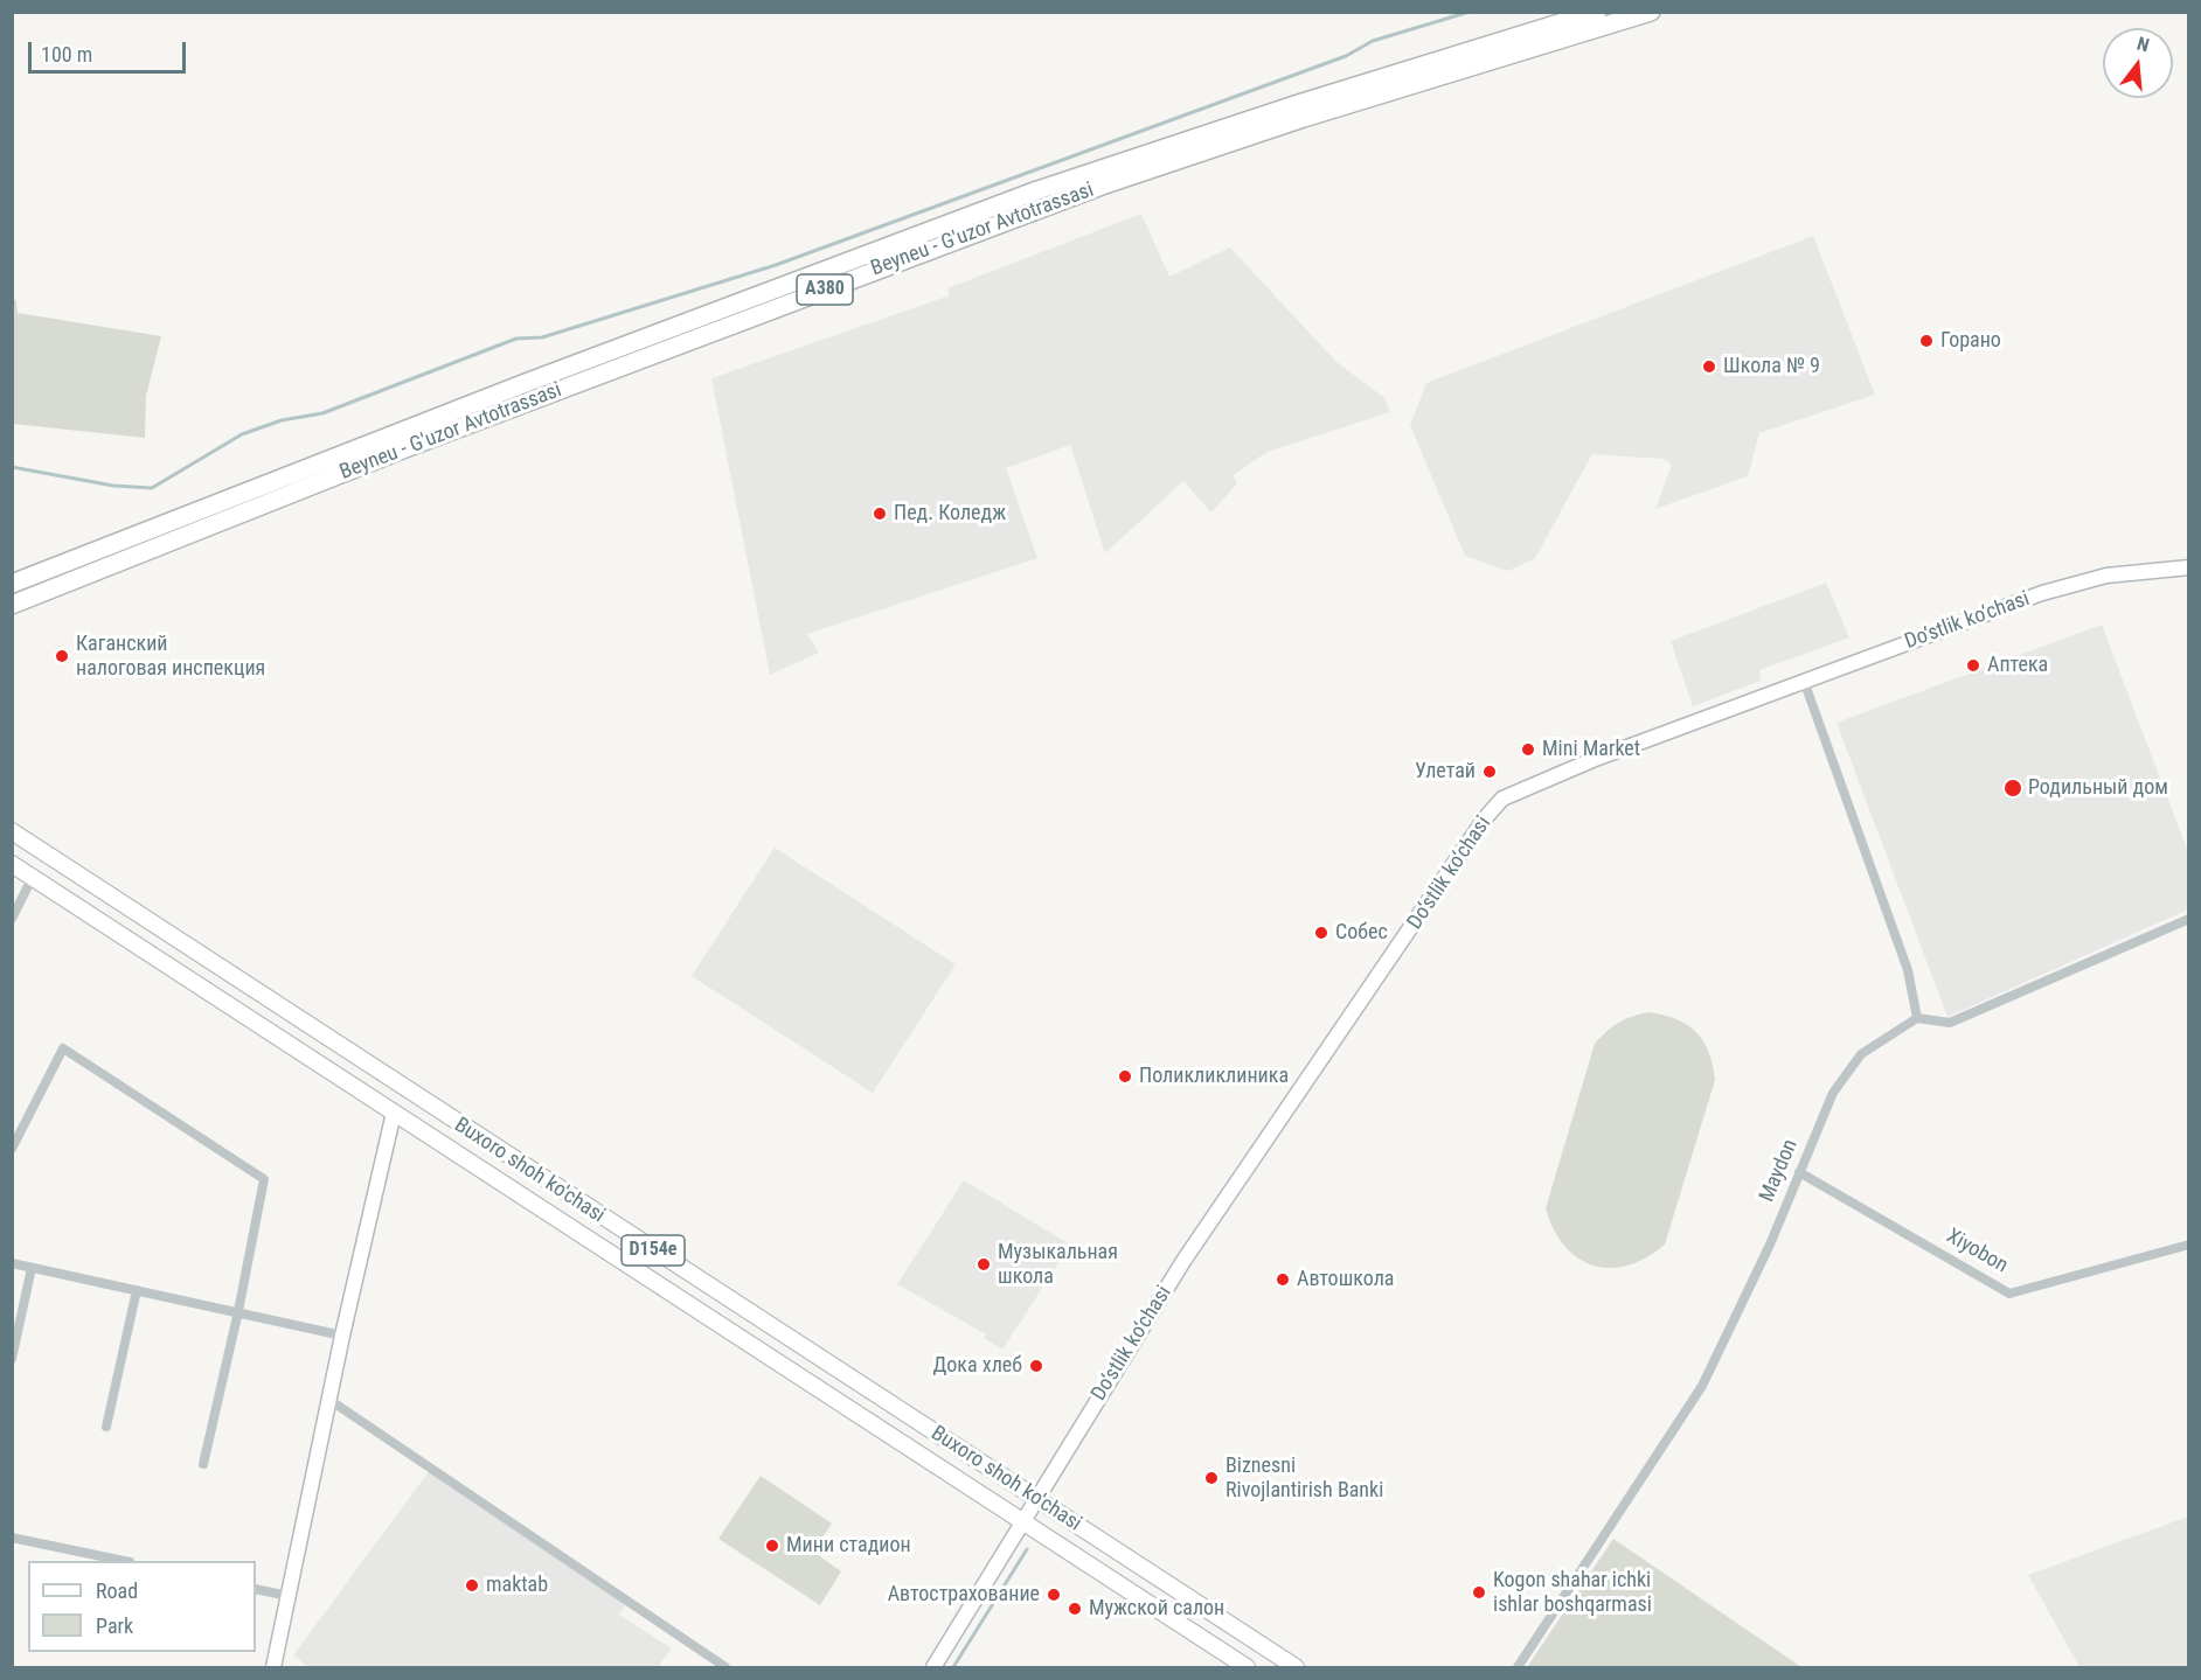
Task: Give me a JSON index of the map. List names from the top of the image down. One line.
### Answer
{"streets":{"highway":["Beyneu - G'uzor Avtotrassasi","A380"],"main road":["Buxoro shoh ko'chasi","D154e"],"street":["Do‘stlik ko‘chasi","Maydon","Xiyobon"]},"crossings":[["Do‘stlik ko‘chasi","Buxoro shoh ko'chasi"],["Maydon","Xiyobon"]],"places":["Горано","Школа № 9","Пед. Коледж","Каганский налоговая инспекция","Аптека","Mini Market","Улетай","Родильный дом","Собеc","Поликликлиника","Музыкальная школа","Автошкола","Дока хлеб","Biznesni Rivojlantirish Banki","Мини стадион","maktab","Kogon shahar ichki ishlar boshqarmasi","Автострахование","Мужской салон"],"legend":["Road","Park"],"scale_bar":"100 m","north":"top"}
